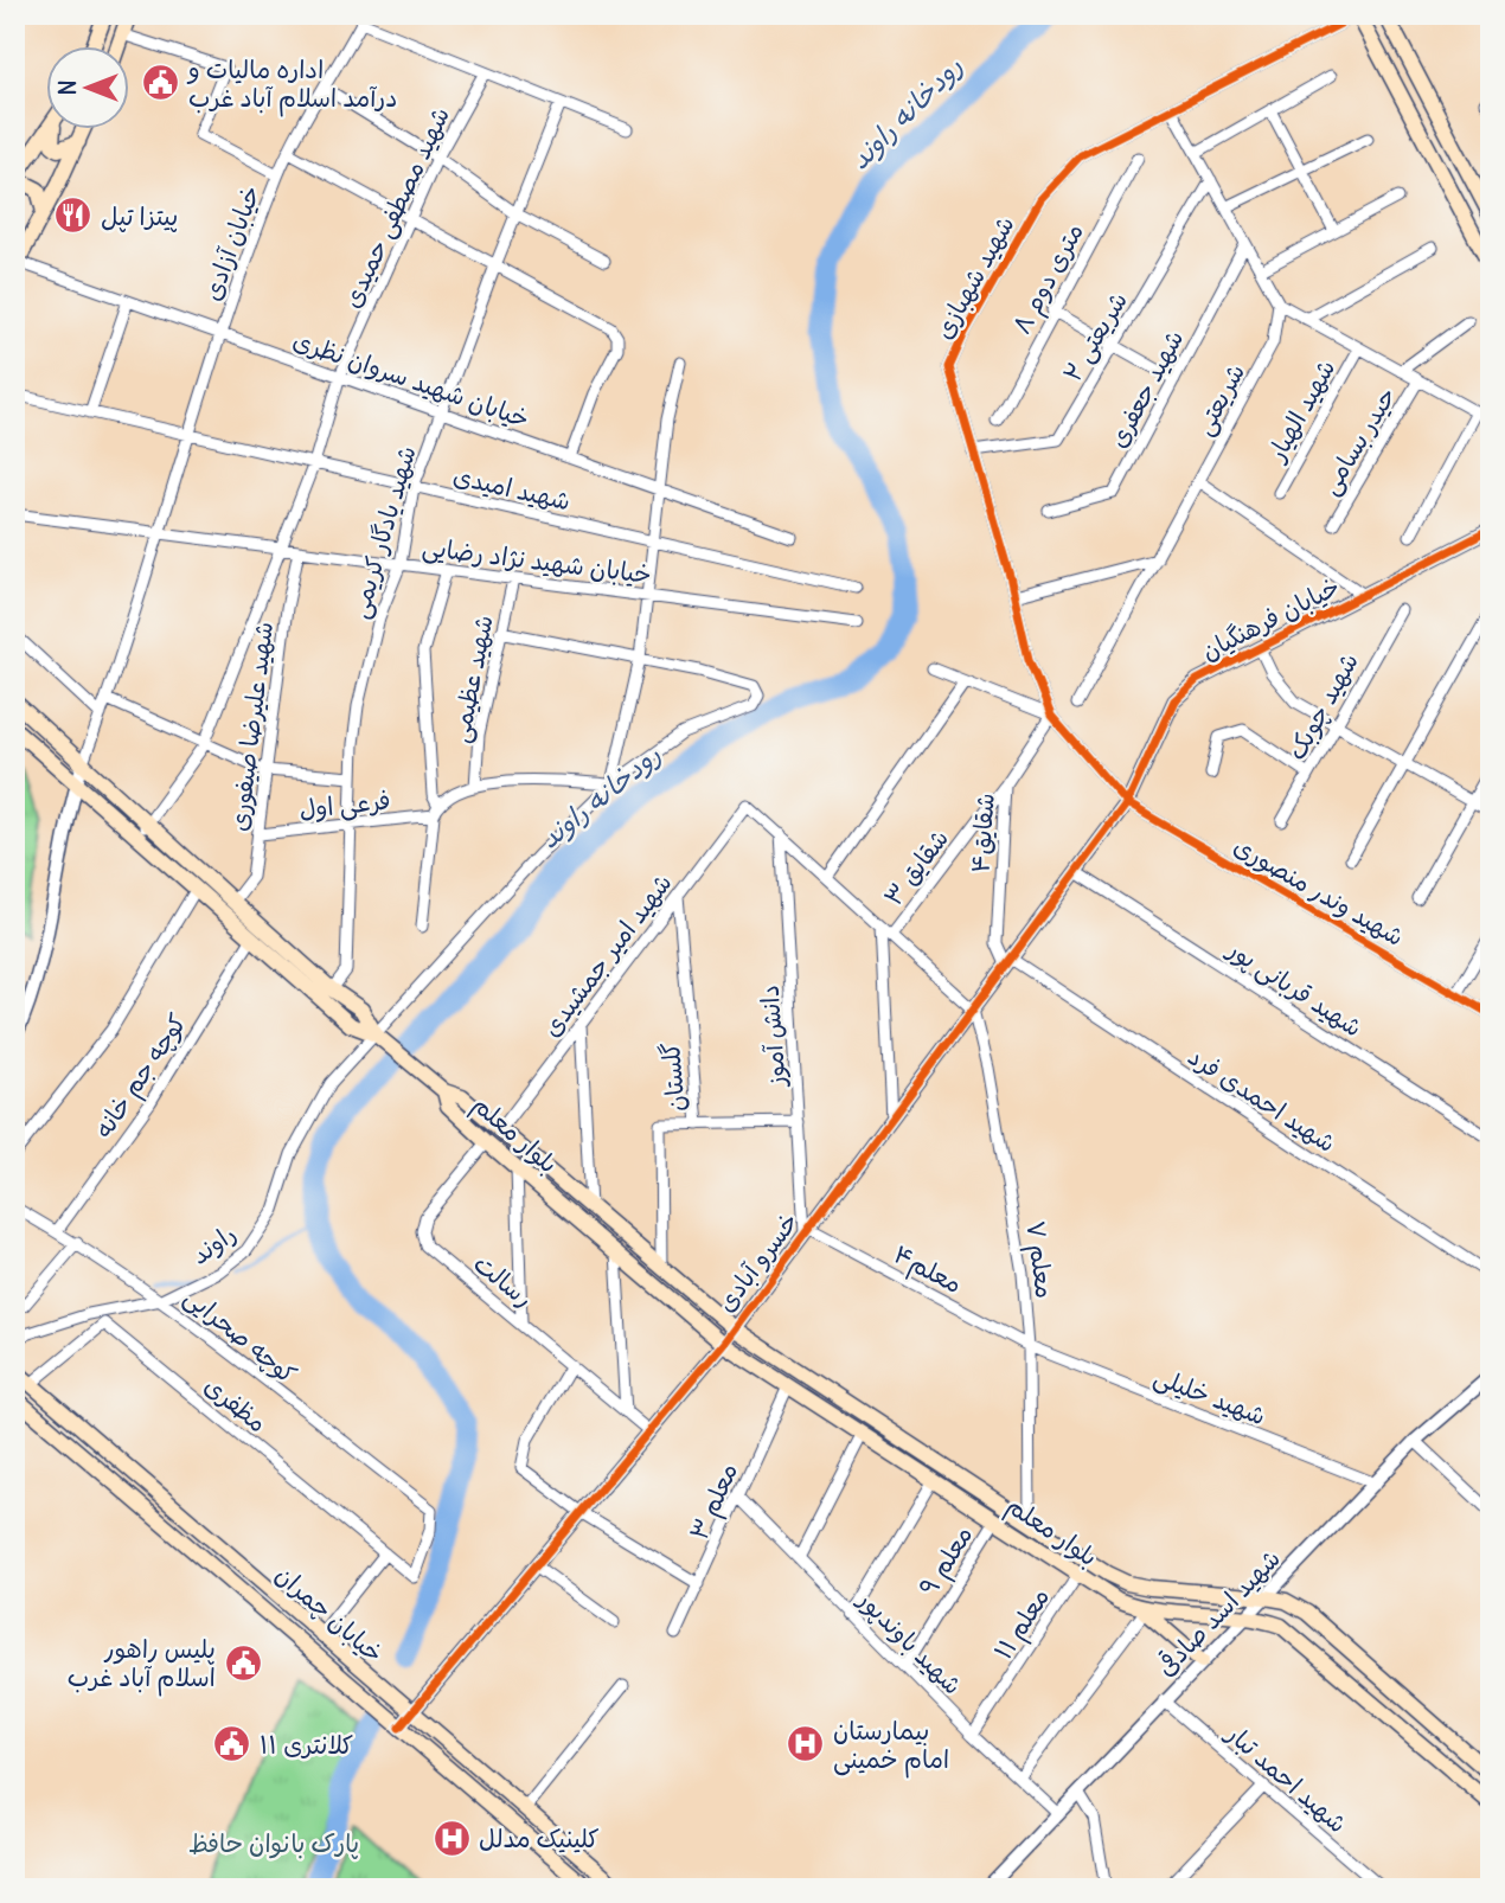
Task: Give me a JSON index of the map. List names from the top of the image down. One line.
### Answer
{"streets":{"main road":["بلوار معلم","خیابان چمران"],"street":["شهید مصطفی حمیدی","خیابان آزادی","شهید شهبازی","۸ متری دوم","شریعتی ۲","خیابان شهید سروان نظری","شهید جعفری","شریعتی","شهید الهیار","حیدر بسامی","شهید امیدی","شهید یادگار کریمی","خیابان شهید نژاد رضایی","خیابان فرهنگیان","شهید عظیمی","شهید چوبک","شهید علیرضا صیفوری","فرعی اول","شقایق۴","شقایق ۳","شهید وندر منصوری","شهید امیر جمشیدی","شهید قربانی پور","دانش آموز","کوچه جم خانه","گلستان","شهید احمدی فرد","راوند","معلم ۷","خسرو آبادی","معلم۴","رسالت","کوچه صحرایی","شهید خلیلی","مظفری","معلم ۳","معلم ۹","شهید اسد صادقی","معلم ۱۱","شهید باوندپور","شهید احمد تبار"]},"crossings":[["شهید مصطفی حمیدی","خیابان آزادی"],["شهید مصطفی حمیدی","خیابان شهید سروان نظری"],["شهید مصطفی حمیدی","شهید امیدی"],["شهید مصطفی حمیدی","خیابان شهید نژاد رضایی"],["خیابان آزادی","خیابان شهید سروان نظری"],["خیابان آزادی","شهید امیدی"],["خیابان آزادی","شهید یادگار کریمی"],["خیابان آزادی","خیابان شهید نژاد رضایی"],["شهید شهبازی","شریعتی ۲"],["شهید شهبازی","خیابان فرهنگیان"],["شهید شهبازی","شقایق۴"],["شهید شهبازی","شهید وندر منصوری"],["شهید شهبازی","خسرو آبادی"],["خیابان شهید سروان نظری","شهید یادگار کریمی"],["شهید امیدی","شهید یادگار کریمی"],["شهید یادگار کریمی","خیابان شهید نژاد رضایی"],["شهید یادگار کریمی","فرعی اول"],["خیابان شهید نژاد رضایی","شهید عظیمی"],["خیابان شهید نژاد رضایی","شهید علیرضا صیفوری"],["خیابان فرهنگیان","شهید وندر منصوری"],["خیابان فرهنگیان","خسرو آبادی"],["شهید عظیمی","فرعی اول"],["شهید علیرضا صیفوری","فرعی اول"],["فرعی اول","راوند"],["شقایق۴","شقایق ۳"],["شقایق۴","شهید احمدی فرد"],["شقایق۴","خسرو آبادی"],["شهید وندر منصوری","خسرو آبادی"],["شهید امیر جمشیدی","دانش آموز"],["شهید امیر جمشیدی","گلستان"],["شهید امیر جمشیدی","بلوار معلم"],["شهید قربانی پور","خسرو آبادی"],["دانش آموز","خسرو آبادی"],["دانش آموز","معلم۴"],["کوچه جم خانه","کوچه صحرایی"],["گلستان","بلوار معلم"],["شهید احمدی فرد","خسرو آبادی"],["بلوار معلم","معلم ۷"],["بلوار معلم","خسرو آبادی"],["بلوار معلم","رسالت"],["بلوار معلم","معلم ۳"],["بلوار معلم","معلم ۹"],["بلوار معلم","شهید اسد صادقی"],["بلوار معلم","معلم ۱۱"],["راوند","کوچه صحرایی"],["معلم ۷","خسرو آبادی"],["معلم ۷","معلم۴"],["معلم ۷","شهید خلیلی"],["خسرو آبادی","معلم۴"],["خسرو آبادی","رسالت"],["خسرو آبادی","خیابان چمران"],["معلم۴","شهید خلیلی"],["کوچه صحرایی","مظفری"],["شهید خلیلی","شهید اسد صادقی"],["مظفری","خیابان چمران"],["معلم ۳","شهید باوندپور"],["معلم ۹","شهید باوندپور"],["شهید اسد صادقی","شهید باوندپور"],["شهید اسد صادقی","شهید احمد تبار"],["معلم ۱۱","شهید باوندپور"]],"water":["رودخانه راوند"],"parks":["پارک بانوان حافظ"],"places":{"public building":["اداره مالیات و درآمد اسلام آباد غرب","پلیس راهور اسلام آباد غرب","کلانتری ۱۱"],"restaurant":["پیتزا تپل"],"hospital":["بیمارستان امام خمینی","کلینیک مدلل"]},"north":"left"}
